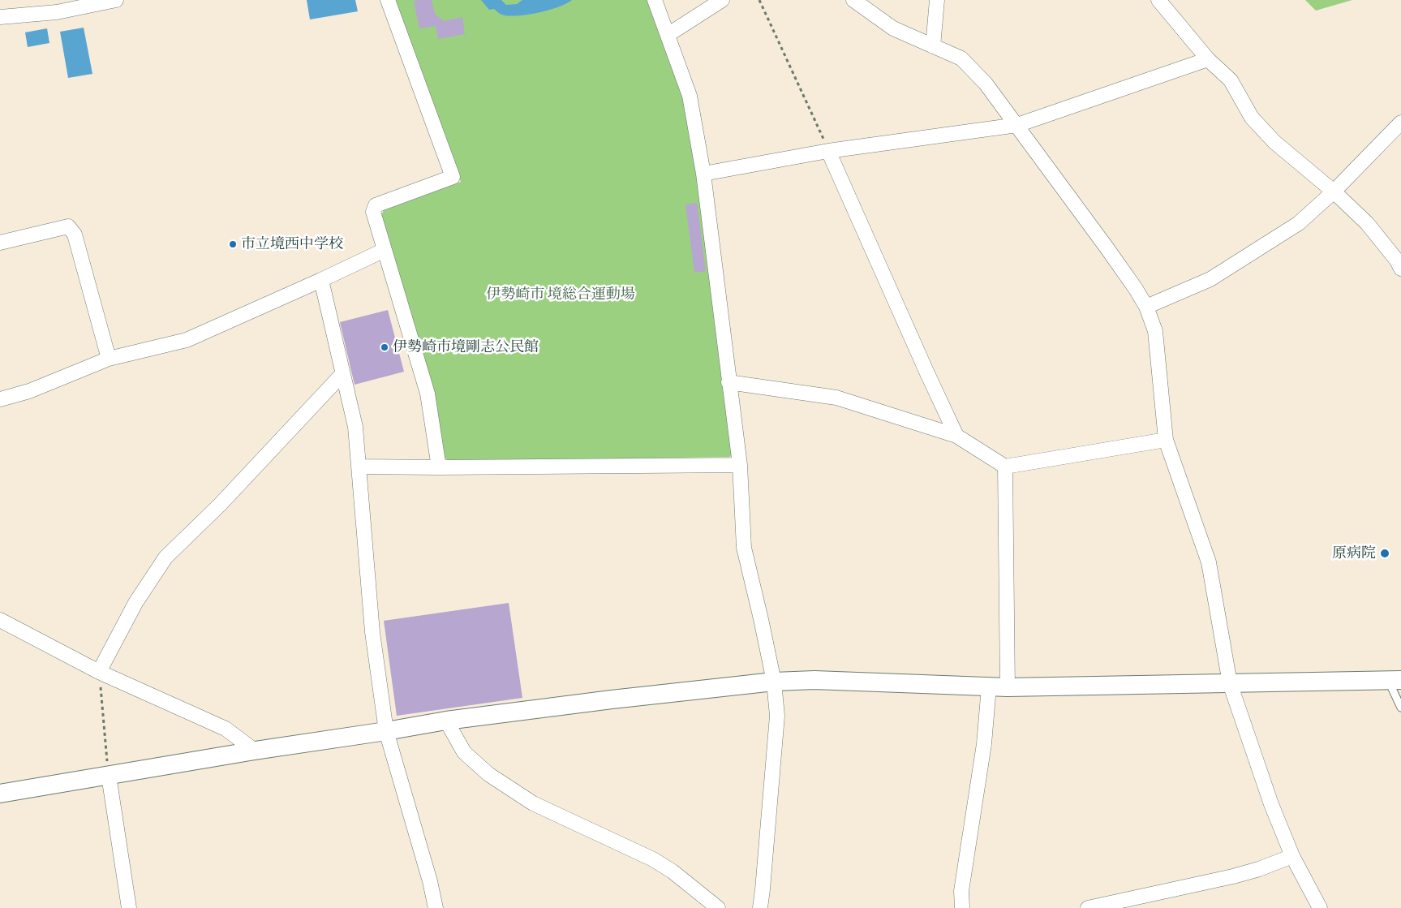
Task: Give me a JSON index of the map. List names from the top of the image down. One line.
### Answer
{"parks":["伊勢崎市 境総合運動場"],"places":["市立境西中学校","伊勢崎市境剛志公民館","原病院"]}
